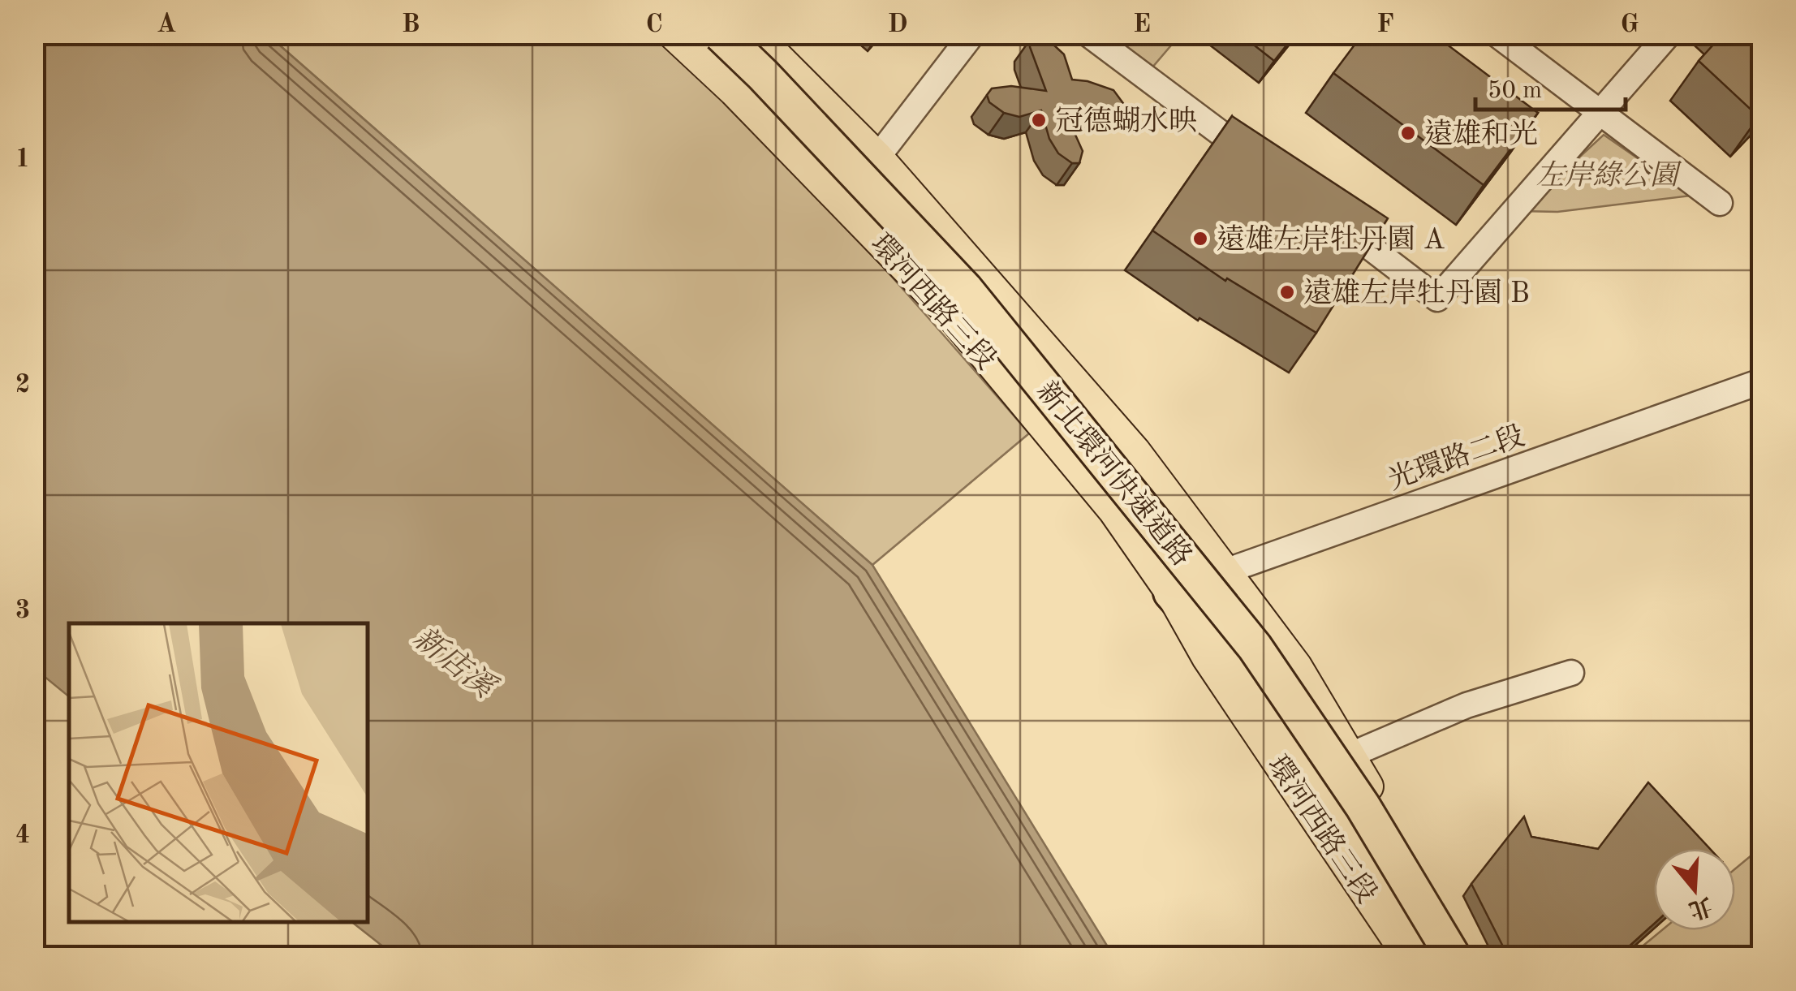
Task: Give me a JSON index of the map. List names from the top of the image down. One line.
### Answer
{"streets":{"highway":["新北環河快速道路"],"main road":["環河西路三段"],"street":["光環路二段"]},"crossings":[["環河西路三段","光環路二段"],["環河西路三段","新北環河快速道路"],["光環路二段","新北環河快速道路"]],"water":["新店溪"],"parks":["左岸綠公園"],"places":["冠德蝴水映","遠雄和光","遠雄左岸牡丹園 A","遠雄左岸牡丹園 B"],"scale_bar":"50 m","north":"bottom","grid":{"columns":["A","B","C","D","E","F","G"],"rows":["1","2","3","4"]}}
